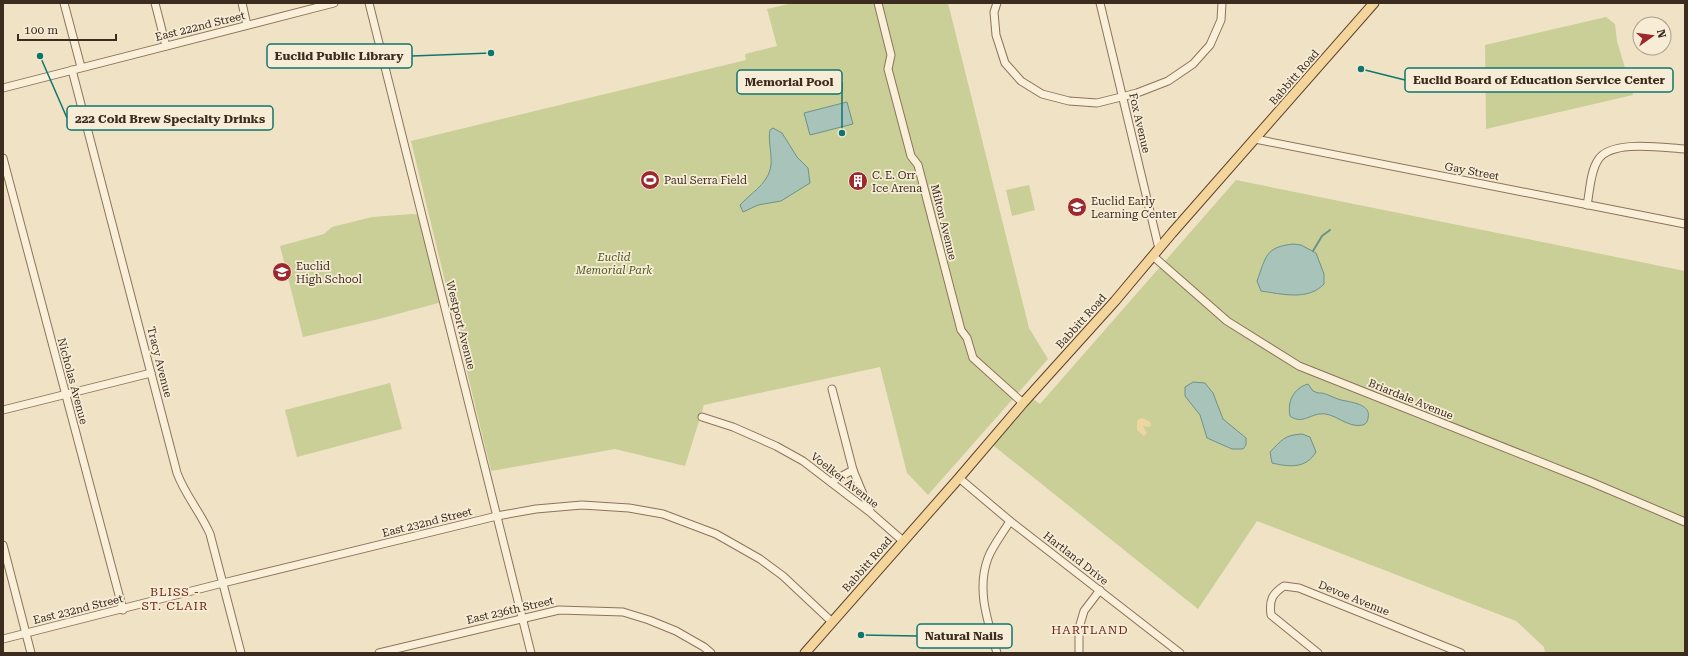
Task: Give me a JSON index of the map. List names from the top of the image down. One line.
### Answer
{"streets":{"main road":["Babbitt Road"],"street":["East 222nd Street","Fox Avenue","Gay Street","Milton Avenue","Westport Avenue","Tracy Avenue","Nicholas Avenue","Briardale Avenue","Voelker Avenue","East 232nd Street","Hartland Drive","Devoe Avenue","East 236th Street"]},"crossings":[["East 222nd Street","Tracy Avenue"],["Babbitt Road","Fox Avenue"],["Babbitt Road","Gay Street"],["Babbitt Road","Milton Avenue"],["Babbitt Road","Briardale Avenue"],["Babbitt Road","Voelker Avenue"],["Babbitt Road","East 232nd Street"],["Babbitt Road","Hartland Drive"],["Fox Avenue","Briardale Avenue"],["Westport Avenue","East 232nd Street"],["Westport Avenue","East 236th Street"],["Tracy Avenue","East 232nd Street"],["Nicholas Avenue","East 232nd Street"]],"districts":["BLISS - ST. CLAIR","HARTLAND"],"parks":["Euclid Memorial Park"],"places":{"other":["Euclid Public Library","222 Cold Brew Specialty Drinks","Euclid Board of Education Service Center","Memorial Pool","Natural Nails"],"sports":["Paul Serra Field"],"building":["C. E. Orr Ice Arena"],"school or university":["Euclid Early Learning Center","Euclid High School"]},"scale_bar":"100 m","north":"right"}
